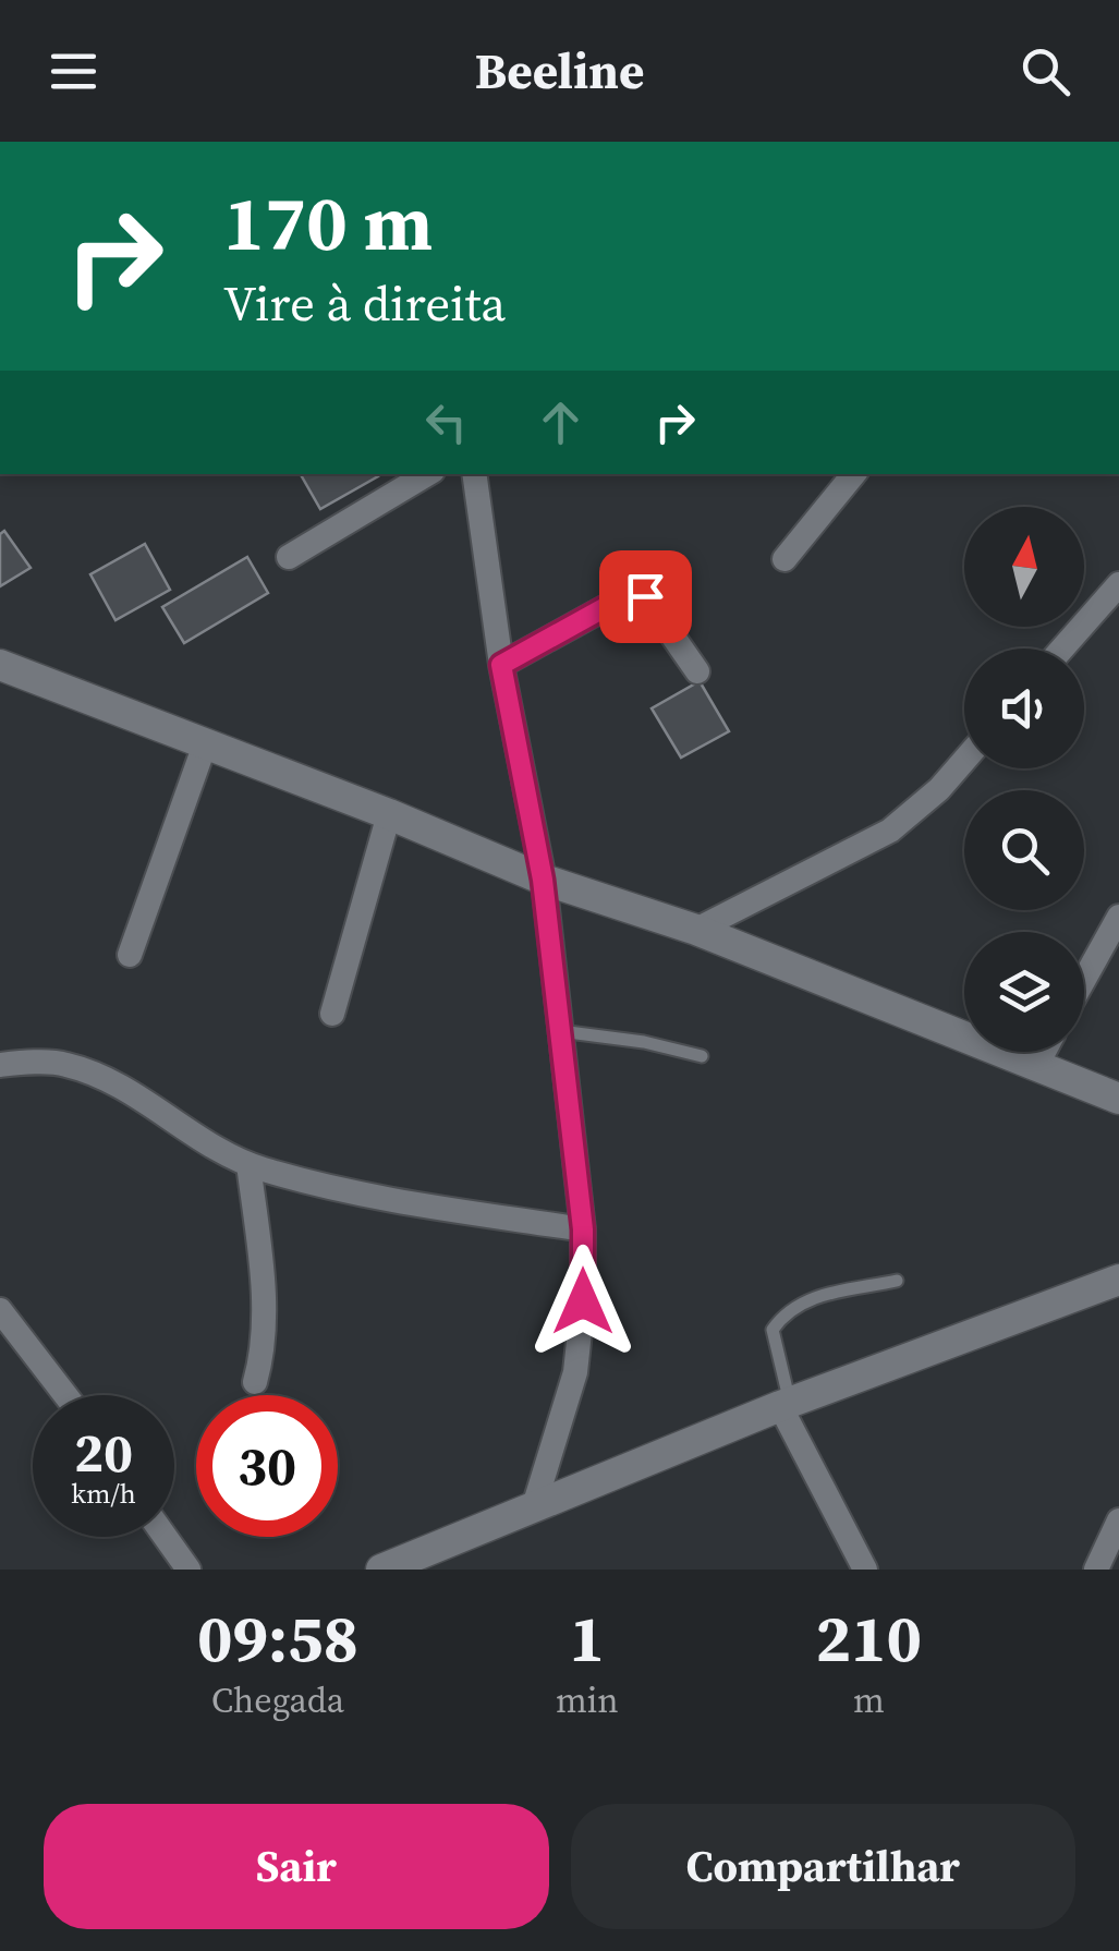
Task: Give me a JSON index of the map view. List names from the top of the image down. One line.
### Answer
{"north":"top","page":{"header":"Beeline","turn":["170 m","Vire à direita"],"speed":"20 km/h","limit":"30","eta":["09:58","Chegada","1","min","210","m"],"buttons":["Sair","Compartilhar"]}}
